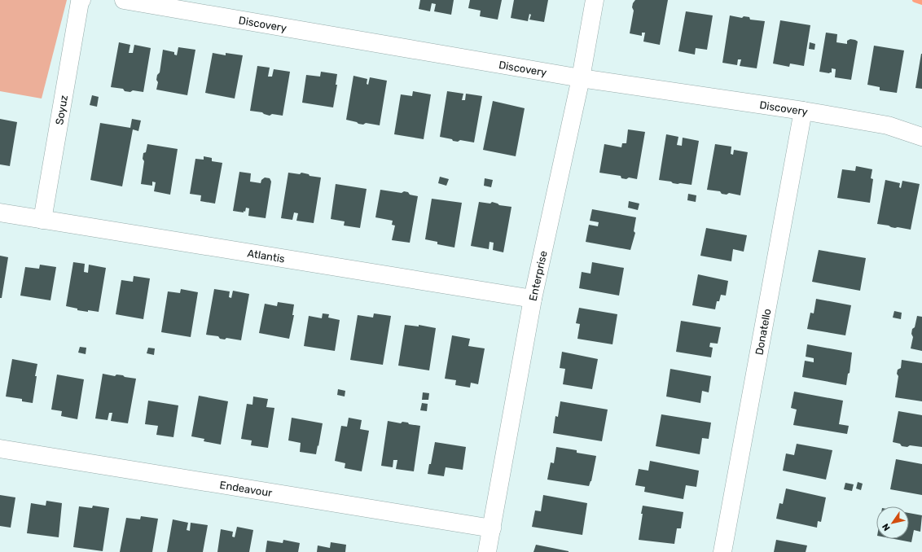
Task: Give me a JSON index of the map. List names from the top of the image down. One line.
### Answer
{"streets":{"street":["Discovery","Soyuz","Atlantis","Enterprise","Donatello","Endeavour"]},"crossings":[["Discovery","Enterprise"],["Discovery","Donatello"],["Soyuz","Atlantis"],["Atlantis","Enterprise"],["Enterprise","Endeavour"]],"north":"bottom left"}
